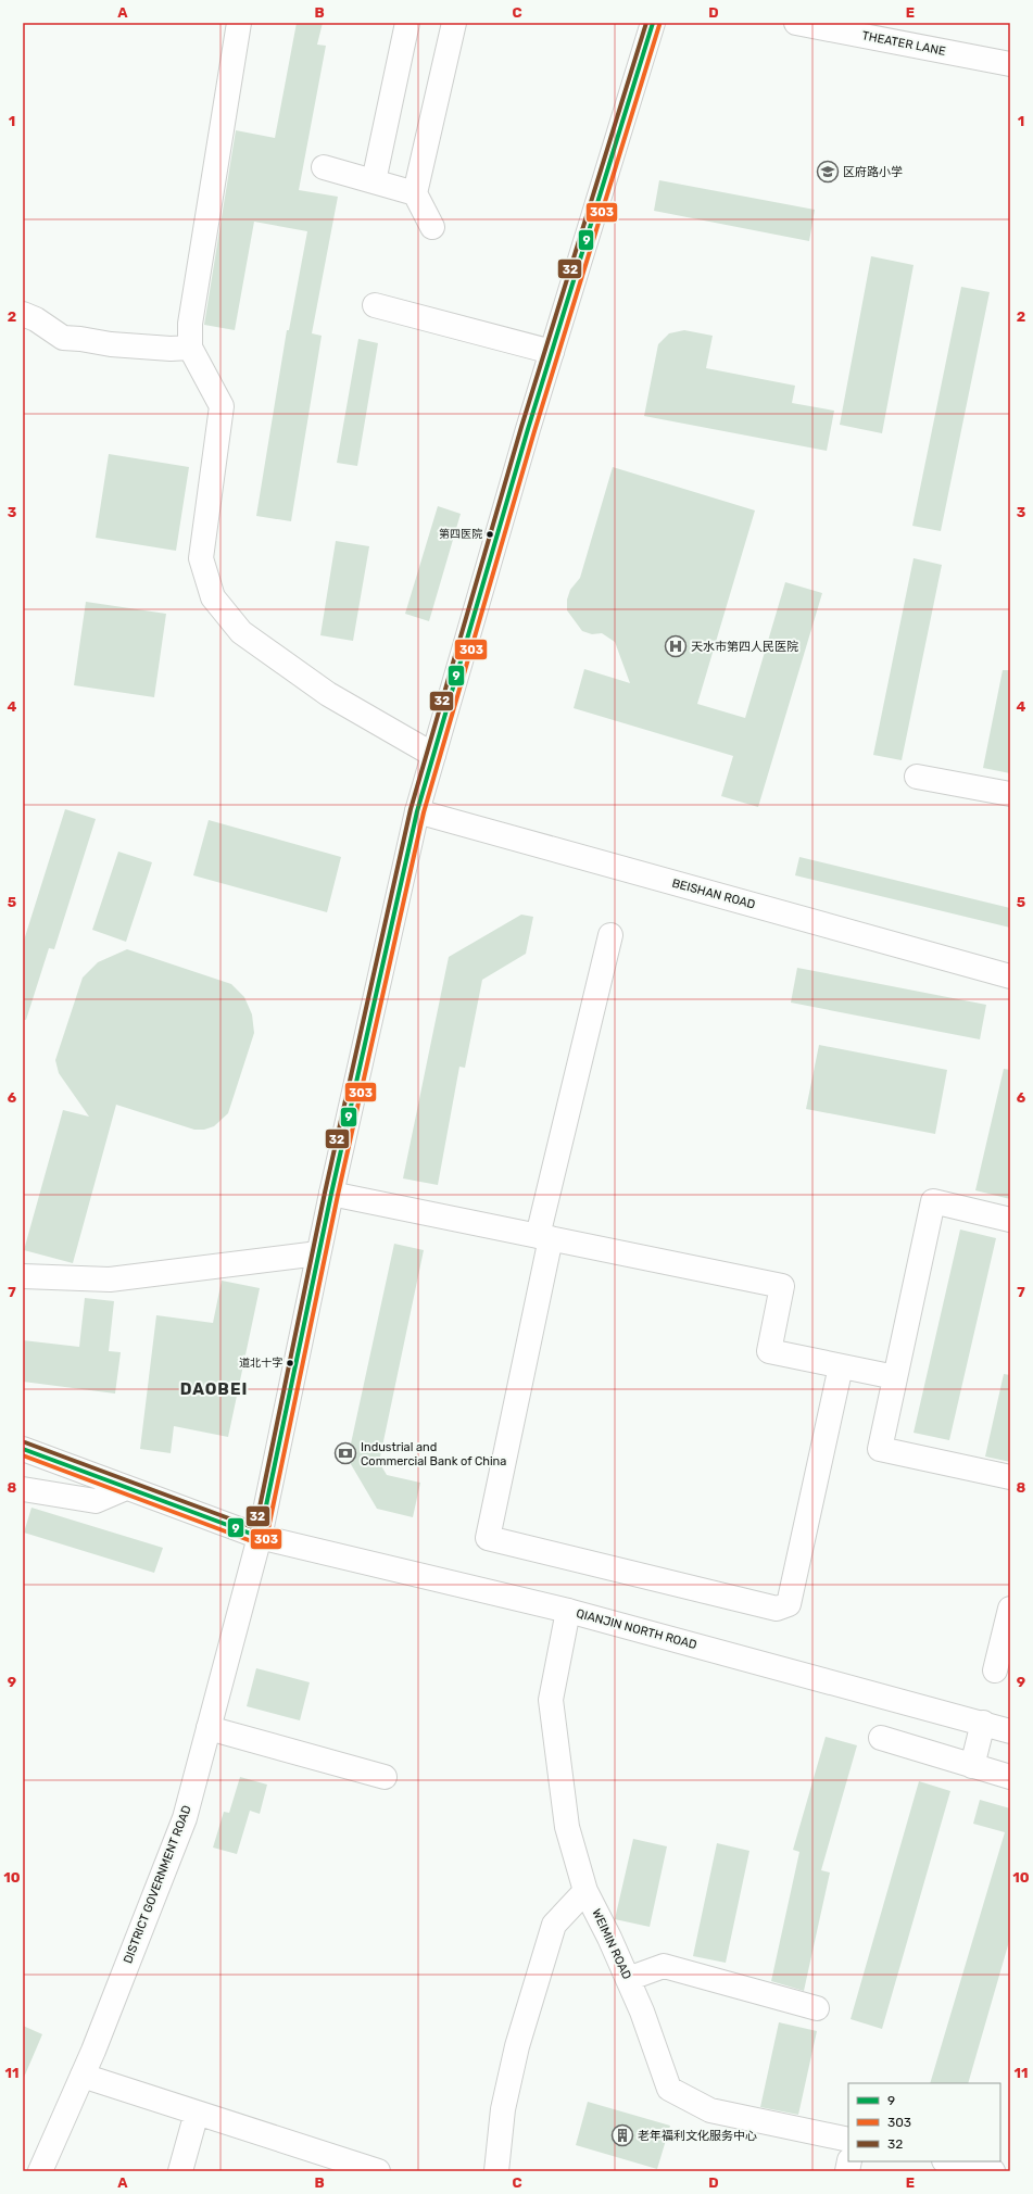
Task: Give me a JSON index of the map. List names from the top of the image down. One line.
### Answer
{"streets":{"street":["THEATER LANE","BEISHAN ROAD","QIANJIN NORTH ROAD","DISTRICT GOVERNMENT ROAD","WEIMIN ROAD"]},"crossings":[["BEISHAN ROAD","DISTRICT GOVERNMENT ROAD"],["QIANJIN NORTH ROAD","DISTRICT GOVERNMENT ROAD"],["QIANJIN NORTH ROAD","WEIMIN ROAD"]],"districts":["DAOBEI"],"places":{"school or university":["区府路小学"],"other":["第四医院","道北十字"],"hospital":["天水市第四人民医院"],"bank":["Industrial and Commercial Bank of China"],"building":["老年福利文化服务中心"]},"lines":["transit line 9","transit line 32","transit line 303"],"legend":["9","303","32"],"grid":{"columns":["A","B","C","D","E"],"rows":["1","2","3","4","5","6","7","8","9","10","11"]}}
